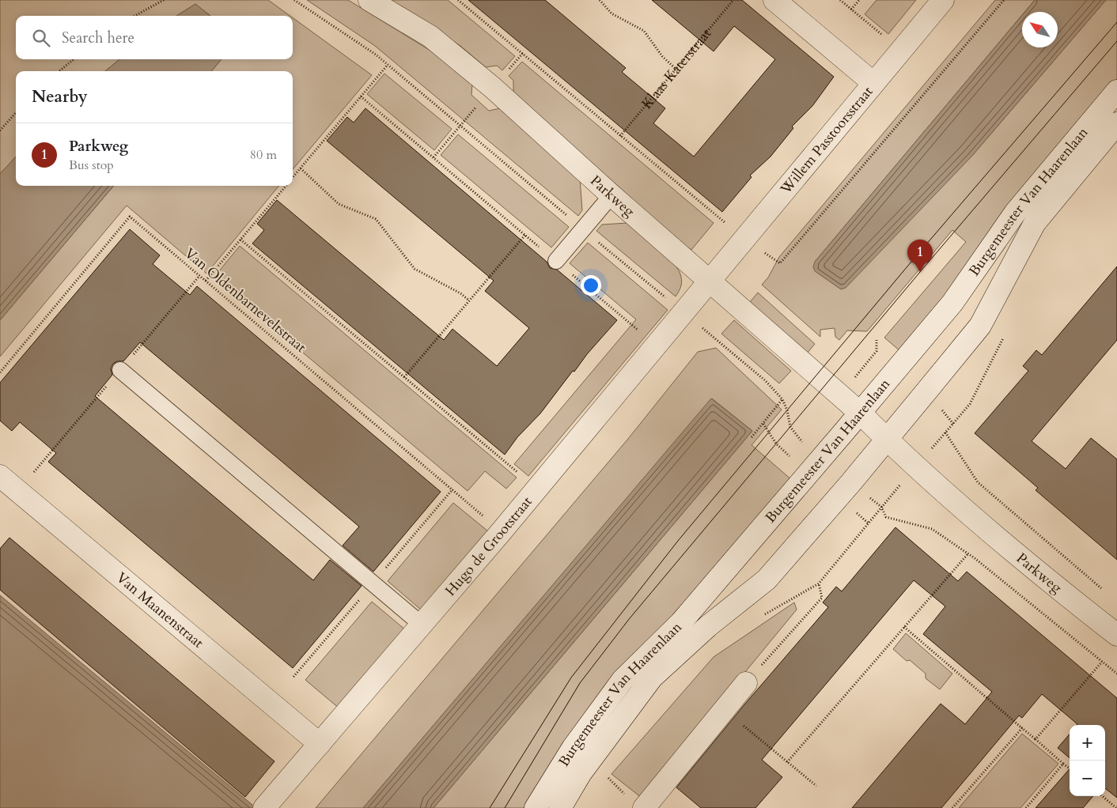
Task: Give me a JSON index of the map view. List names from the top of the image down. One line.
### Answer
{"streets":{"street":["Willem Passtoorsstraat","Parkweg","Burgemeester Van Haarenlaan","Hugo de Grootstraat","Van Maanenstraat"],"path":["Klaas Katerstraat","Van Oldenbarneveltstraat"]},"crossings":[["Willem Passtoorsstraat","Parkweg"],["Willem Passtoorsstraat","Hugo de Grootstraat"],["Parkweg","Burgemeester Van Haarenlaan"],["Parkweg","Hugo de Grootstraat"],["Van Oldenbarneveltstraat","Hugo de Grootstraat"],["Hugo de Grootstraat","Van Maanenstraat"]],"north":"top left","page":{"search":"Search here","heading":"Nearby","list":[{"mark":"1","name":"Parkweg","note":"Bus stop","value":"80 m"}],"pins":"1","map_buttons":["+","−"]}}
